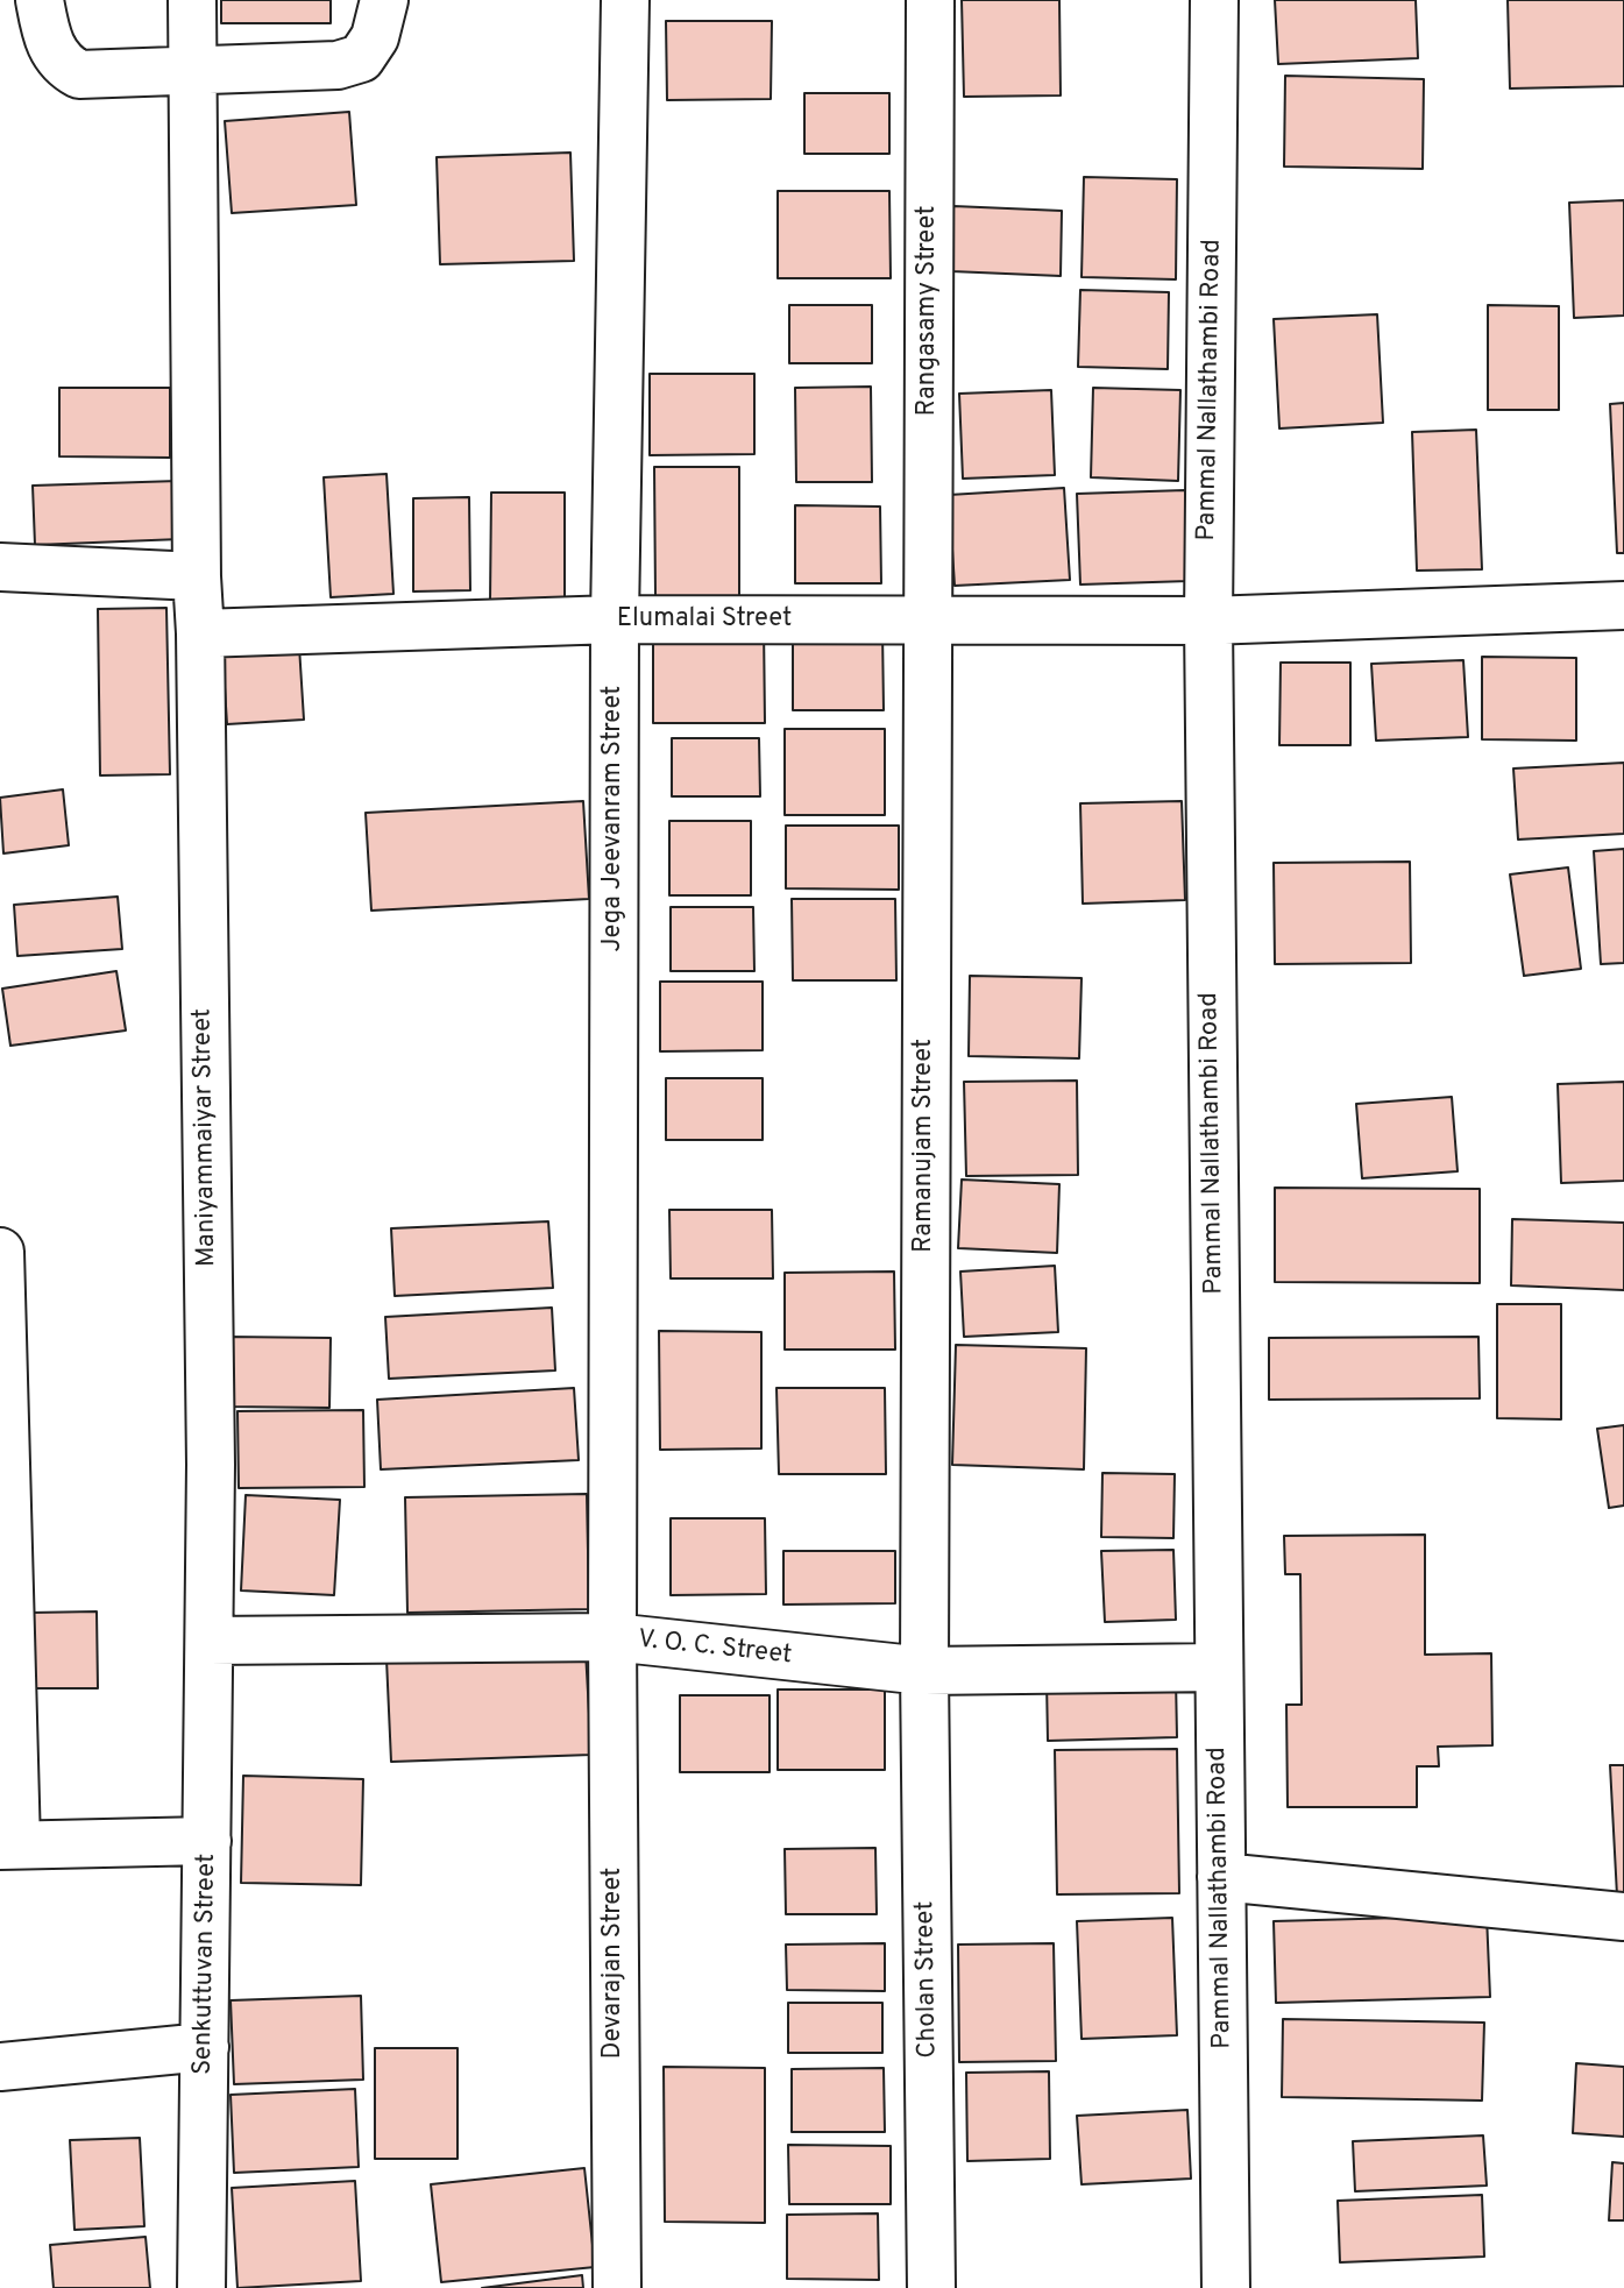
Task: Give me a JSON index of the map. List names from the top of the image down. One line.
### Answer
{"streets":{"street":["Rangasamy Street","Pammal Nallathambi Road","Elumalai Street","Jega Jeevanram Street","Maniyammaiyar Street","Ramanujam Street","V. O. C. Street","Devarajan Street","Senkuttuvan Street","Cholan Street"]},"crossings":[["Rangasamy Street","Elumalai Street"],["Rangasamy Street","Ramanujam Street"],["Pammal Nallathambi Road","Elumalai Street"],["Pammal Nallathambi Road","V. O. C. Street"],["Elumalai Street","Jega Jeevanram Street"],["Elumalai Street","Maniyammaiyar Street"],["Elumalai Street","Ramanujam Street"],["Jega Jeevanram Street","V. O. C. Street"],["Jega Jeevanram Street","Devarajan Street"],["Maniyammaiyar Street","V. O. C. Street"],["Maniyammaiyar Street","Senkuttuvan Street"],["Ramanujam Street","V. O. C. Street"],["Ramanujam Street","Cholan Street"],["V. O. C. Street","Devarajan Street"],["V. O. C. Street","Senkuttuvan Street"],["V. O. C. Street","Cholan Street"]]}
